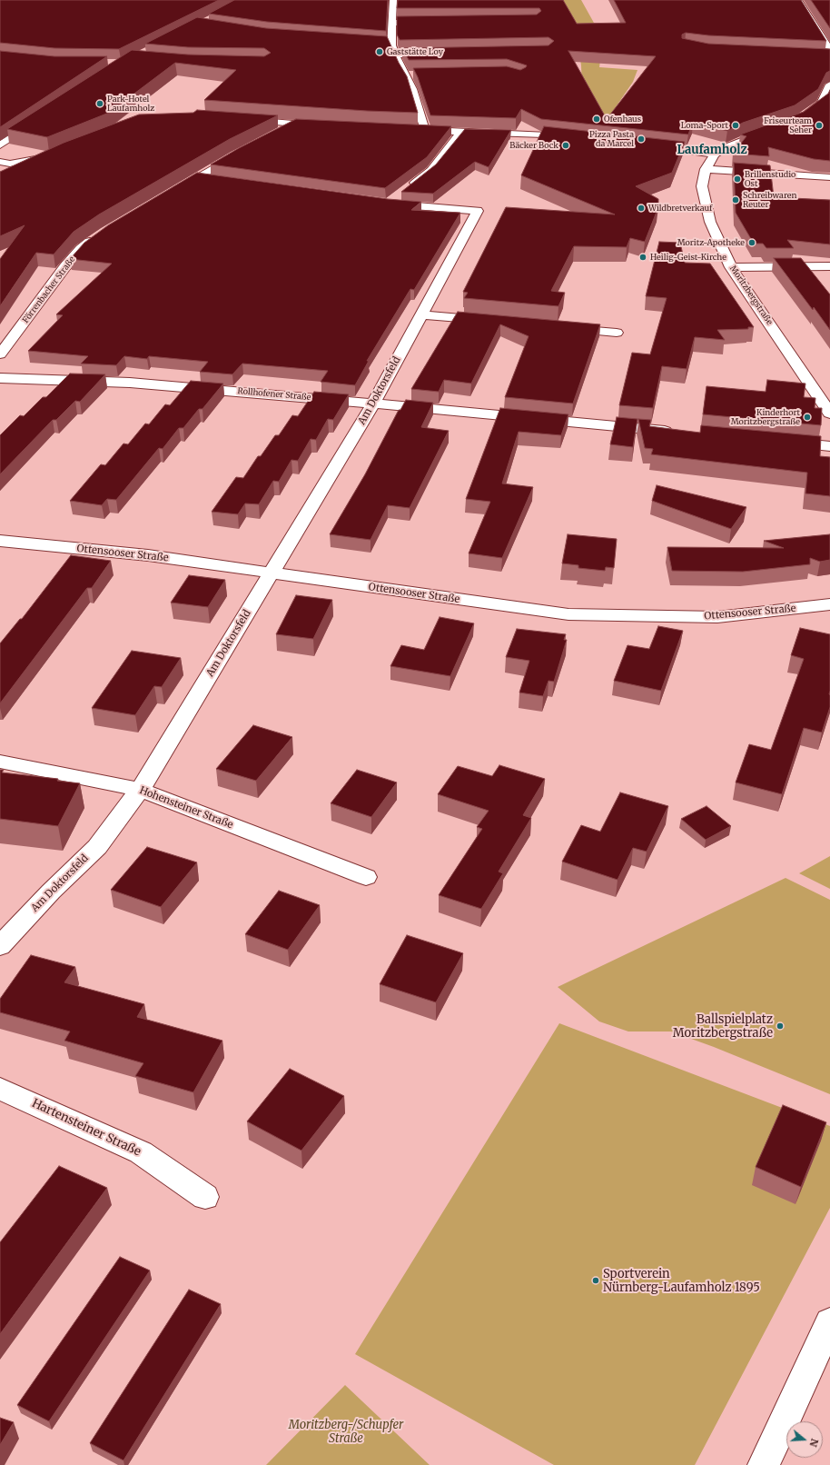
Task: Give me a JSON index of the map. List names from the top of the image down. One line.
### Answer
{"streets":{"street":["Förrenbacher Straße","Moritzbergstraße","Am Doktorsfeld","Rollhofener Straße","Ottensooser Straße","Hohensteiner Straße","Hartensteiner Straße"]},"crossings":[["Am Doktorsfeld","Rollhofener Straße"],["Am Doktorsfeld","Ottensooser Straße"],["Am Doktorsfeld","Hohensteiner Straße"]],"districts":["Laufamholz"],"parks":["Moritzberg-/Schupfer Straße"],"places":["Gaststätte Loy","Park-Hotel Laufamholz","Ofenhaus","Loma-Sport","Friseurteam Seher","Pizza Pasta da Marcel","Bäcker Bock","Brillenstudio Ost","Schreibwaren Reuter","Wildbretverkauf","Moritz-Apotheke","Heilig-Geist-Kirche","Kinderhort Moritzbergstraße","Ballspielplatz Moritzbergstraße","Sportverein Nürnberg-Laufamholz 1895"],"north":"right"}
